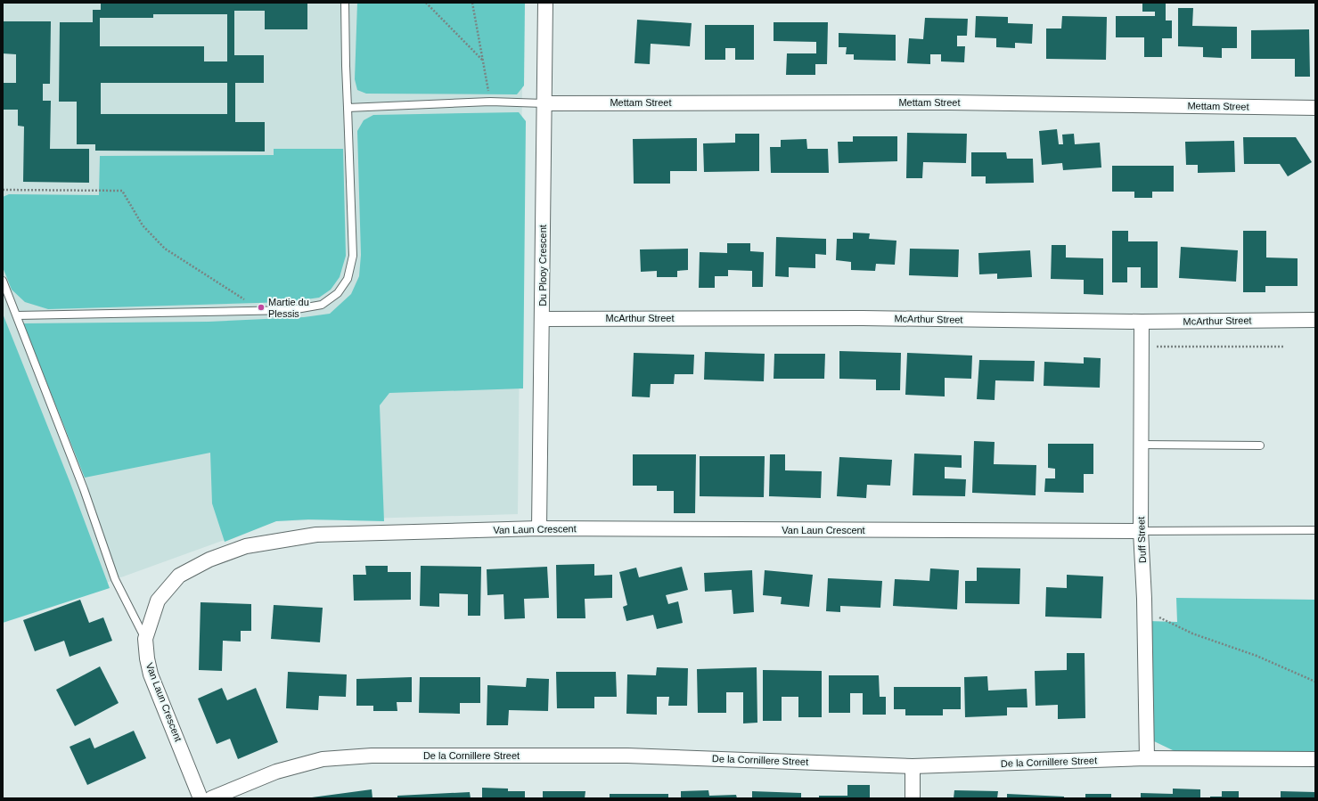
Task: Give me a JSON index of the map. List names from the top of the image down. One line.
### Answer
{"streets":{"street":["Mettam Street","Du Plooy Crescent","McArthur Street","Van Laun Crescent","Duff Street","De la Cornillere Street"]},"crossings":[["Mettam Street","Du Plooy Crescent"],["Du Plooy Crescent","McArthur Street"],["Du Plooy Crescent","Van Laun Crescent"],["McArthur Street","Duff Street"],["Van Laun Crescent","Duff Street"],["Duff Street","De la Cornillere Street"]],"places":["Martie du Plessis"]}
